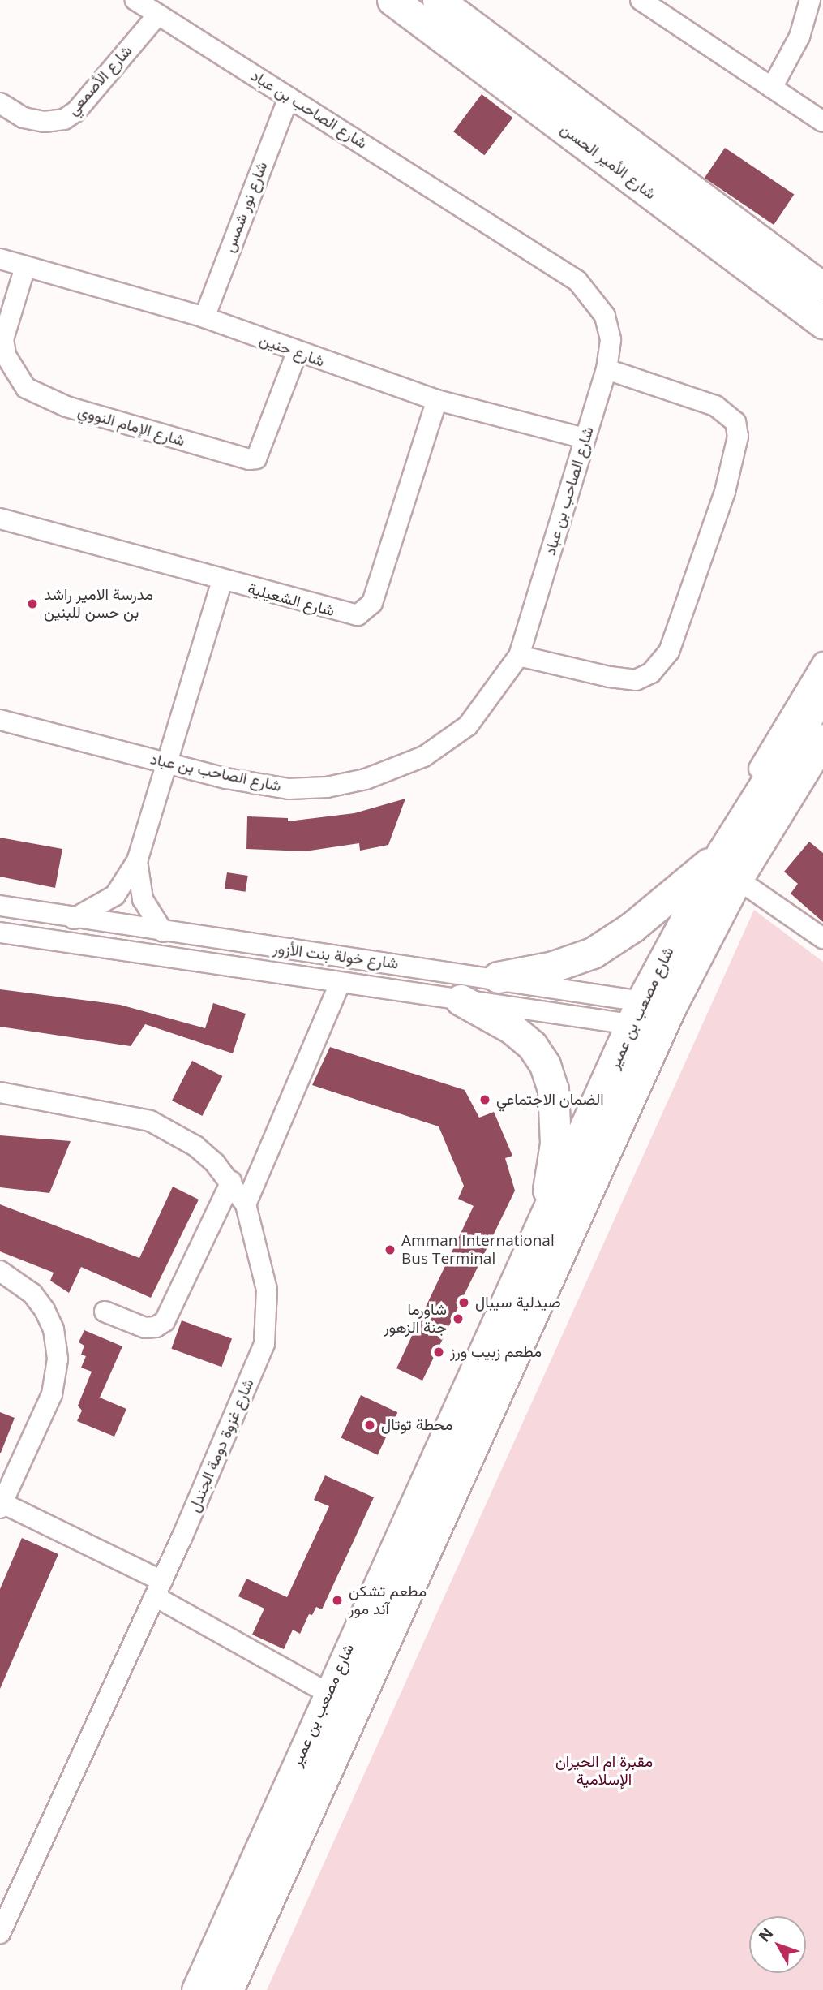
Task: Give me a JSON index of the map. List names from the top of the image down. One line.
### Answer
{"streets":{"highway":["شارع الأمير الحسن","شارع مصعب بن عمير"],"street":["شارع الأصمعي","شارع الصاحب بن عباد","شارع نور شمس","شارع حنين","شارع الإمام النووي","شارع الشعيلية","شارع خولة بنت الأزور","شارع غزوة دومة الجندل"]},"crossings":[["شارع الأصمعي","شارع الصاحب بن عباد"],["شارع الصاحب بن عباد","شارع نور شمس"],["شارع الصاحب بن عباد","شارع حنين"],["شارع نور شمس","شارع حنين"],["شارع حنين","شارع الإمام النووي"],["شارع حنين","شارع الشعيلية"],["شارع خولة بنت الأزور","شارع مصعب بن عمير"]],"parks":["مقبرة ام الحيران الإسلامية"],"places":["مدرسة الامير راشد بن حسن للبنين","الضمان الاجتماعي","Amman International Bus Terminal","صيدلية سيبال","شاورما جنة الزهور","مطعم زبيب ورز","محطة توتال","مطعم تشكن آند مور"],"north":"top left"}
